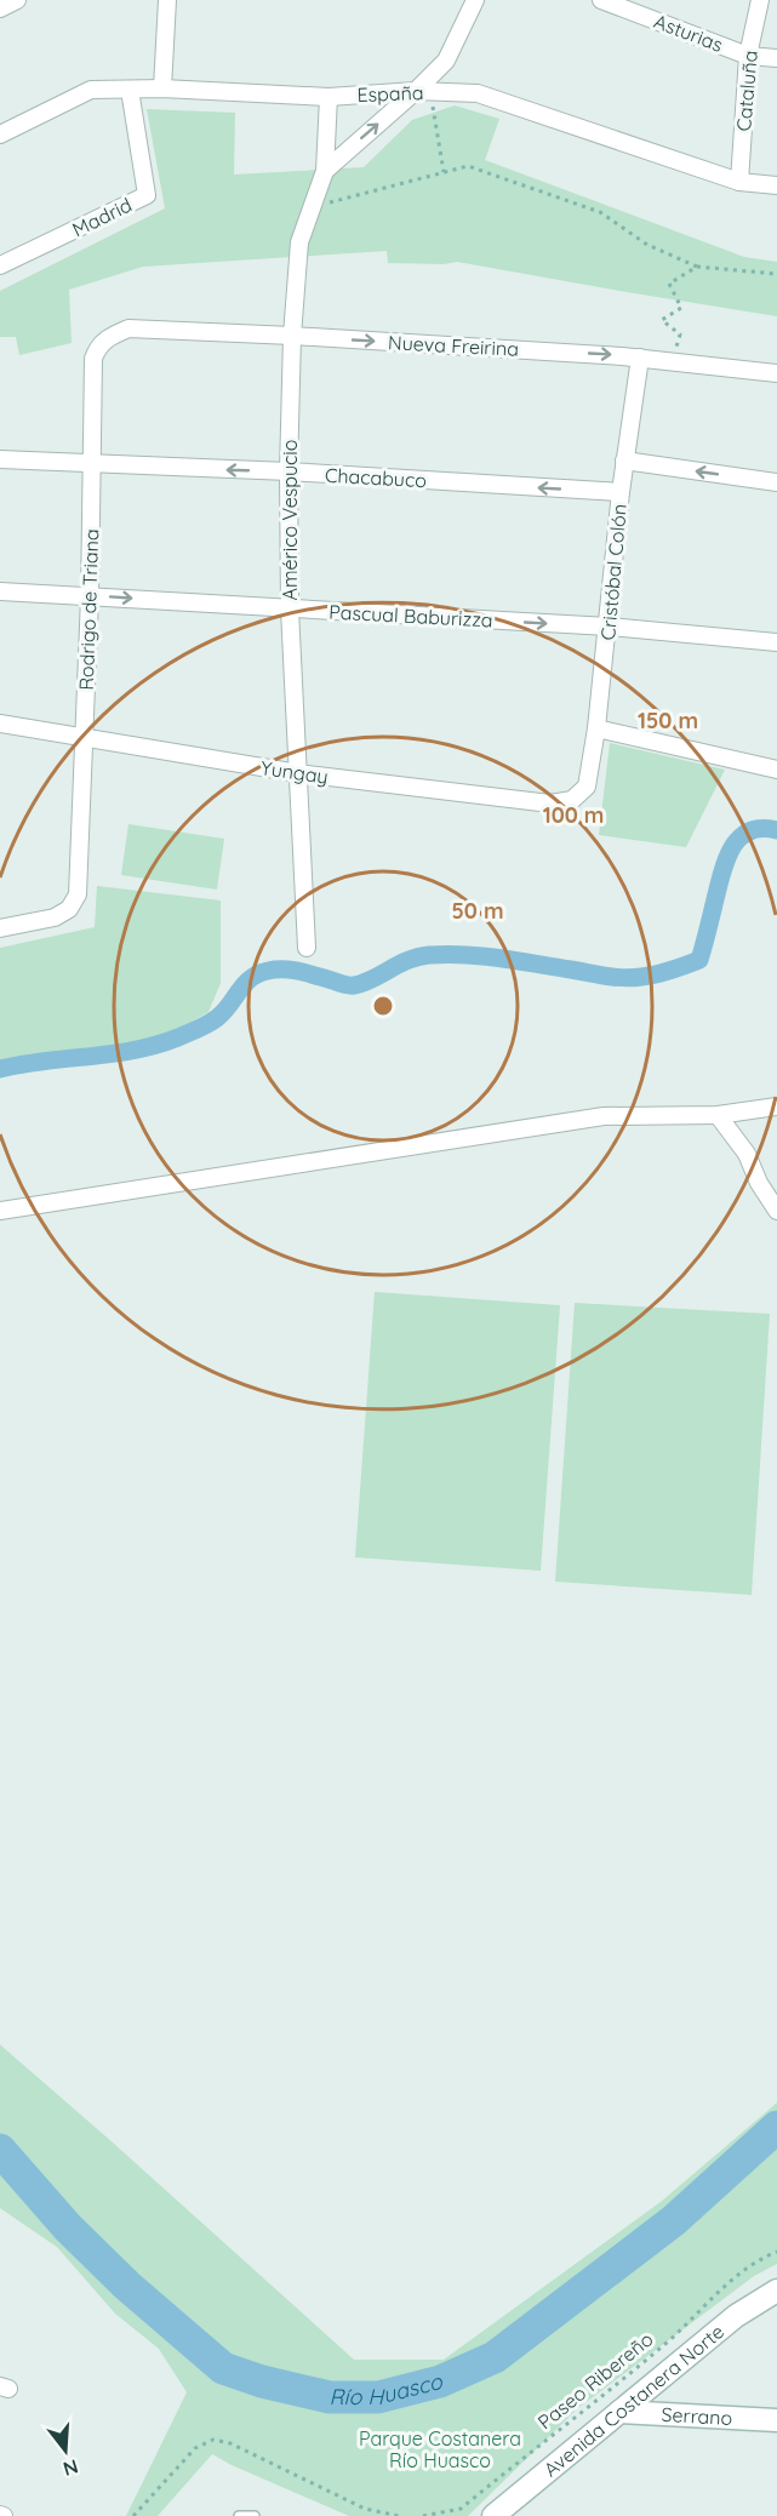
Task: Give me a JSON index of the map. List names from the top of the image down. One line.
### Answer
{"streets":{"main road":["Avenida Costanera Norte","Serrano"],"street":["Asturias","Cataluña","España","Madrid","Nueva Freirina","Chacabuco","Américo Vespucio","Cristóbal Colón","Rodrigo de Triana","Pascual Baburizza","Yungay"],"path":["Paseo Ribereño"]},"crossings":[["Asturias","Cataluña"],["Cataluña","España"],["España","Madrid"],["España","Américo Vespucio"],["Nueva Freirina","Américo Vespucio"],["Nueva Freirina","Cristóbal Colón"],["Nueva Freirina","Rodrigo de Triana"],["Chacabuco","Américo Vespucio"],["Chacabuco","Cristóbal Colón"],["Chacabuco","Rodrigo de Triana"],["Américo Vespucio","Pascual Baburizza"],["Américo Vespucio","Yungay"],["Cristóbal Colón","Pascual Baburizza"],["Cristóbal Colón","Yungay"],["Rodrigo de Triana","Pascual Baburizza"],["Rodrigo de Triana","Yungay"],["Avenida Costanera Norte","Serrano"]],"one_way":["Nueva Freirina","Chacabuco","Pascual Baburizza"],"water":["Río Huasco"],"parks":["Parque Costanera Río Huasco"],"north":"bottom","rings":["150 m","100 m","50 m"]}
